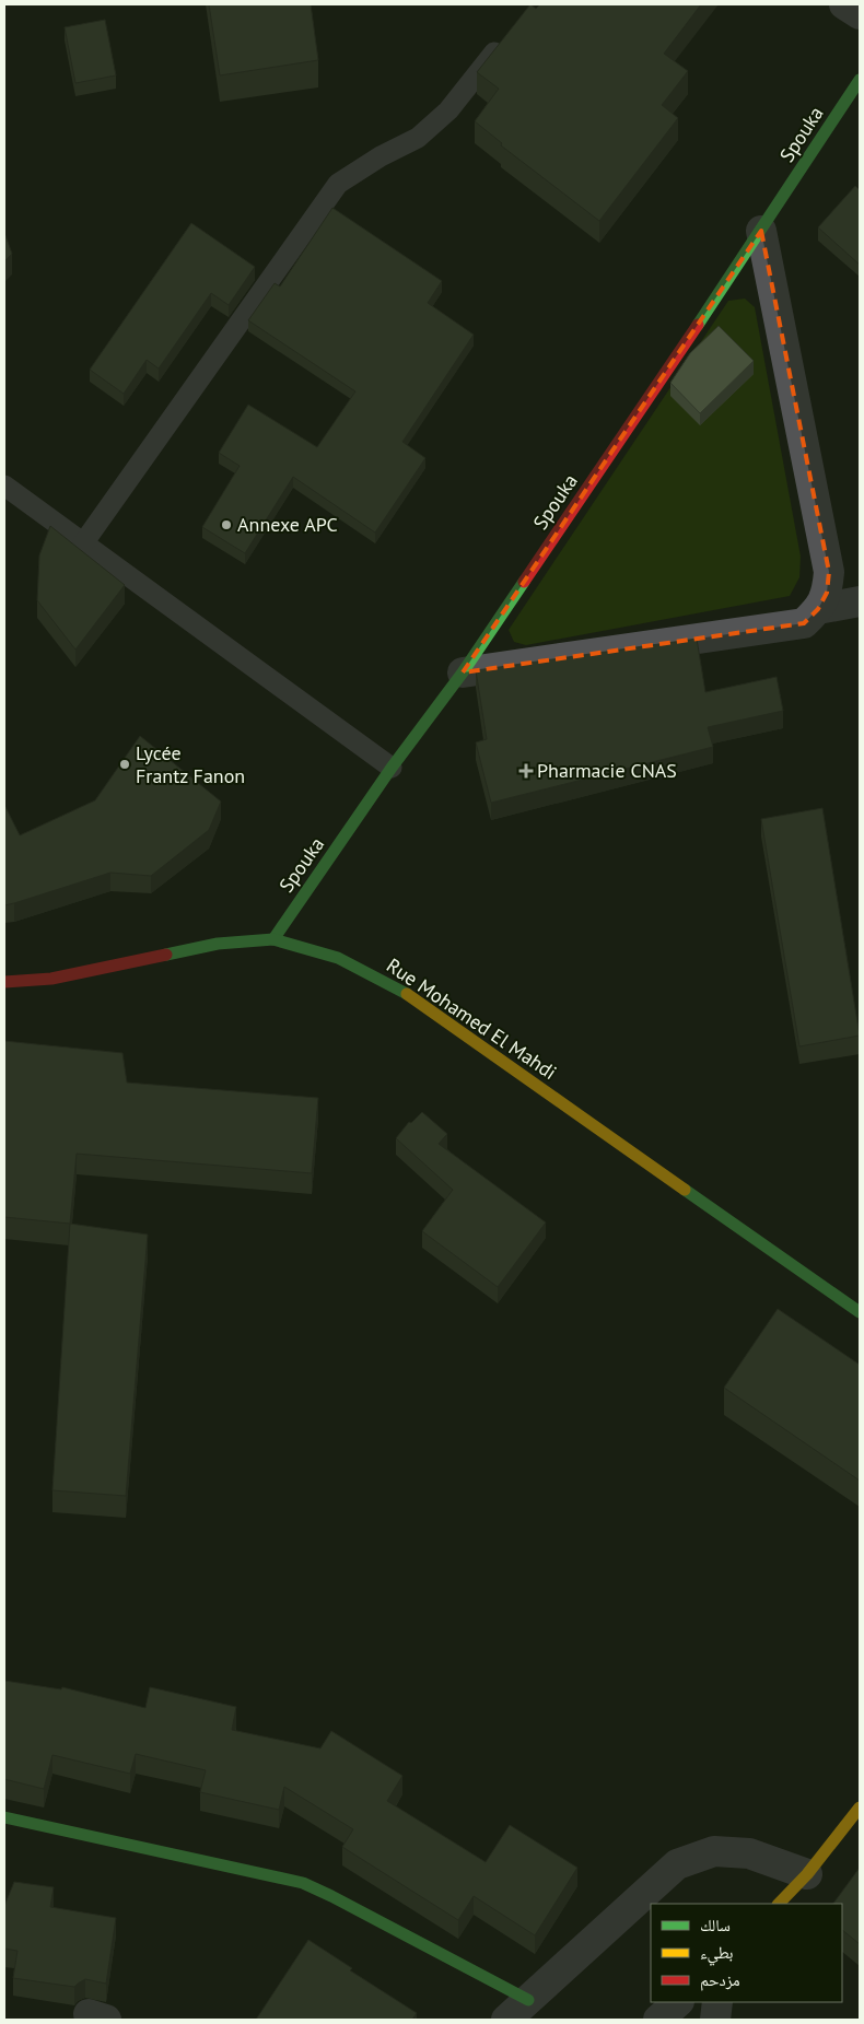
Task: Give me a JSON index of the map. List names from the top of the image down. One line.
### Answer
{"streets":{"street":["Spouka","Rue Mohamed El Mahdi"]},"crossings":[["Spouka","Rue Mohamed El Mahdi"]],"places":{"other":["Annexe APC","Lycée Frantz Fanon"],"health":["Pharmacie CNAS"]},"legend":["سالك","بطيء","مزدحم"]}
